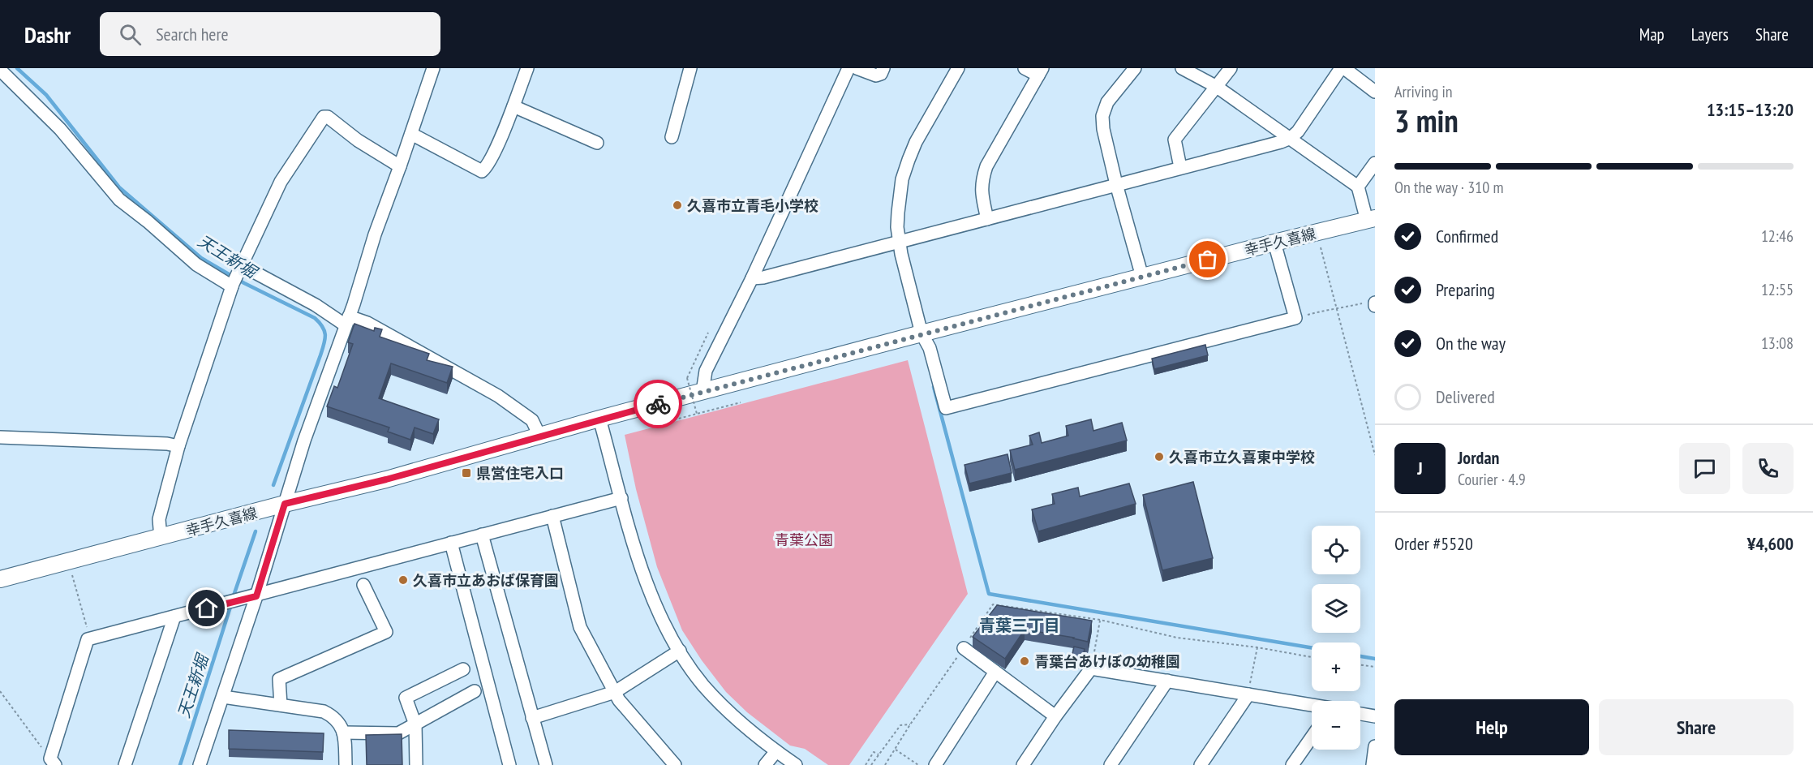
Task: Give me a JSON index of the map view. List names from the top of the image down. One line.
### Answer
{"streets":{"main road":["幸手久喜線"]},"districts":["青葉三丁目"],"water":["天王新堀"],"parks":["青葉公園"],"places":{"other":["久喜市立青毛小学校","久喜市立久喜東中学校","久喜市立あおば保育園","青葉台あけぼの幼稚園"],"transit":["県営住宅入口"]},"page":{"header":"Dashr","search":"Search here","nav":["Map","Layers","Share"],"heading":["3 min","Arriving in","13:15–13:20"],"panel":["Jordan","Courier · 4.9","Order #5520","¥4,600"],"bar":"On the way · 310 m","list":[["Confirmed","12:46"],["Preparing","12:55"],["On the way","13:08"],"Delivered"],"round":"J","map_buttons":["+","−"],"buttons":["Help","Share"]}}
